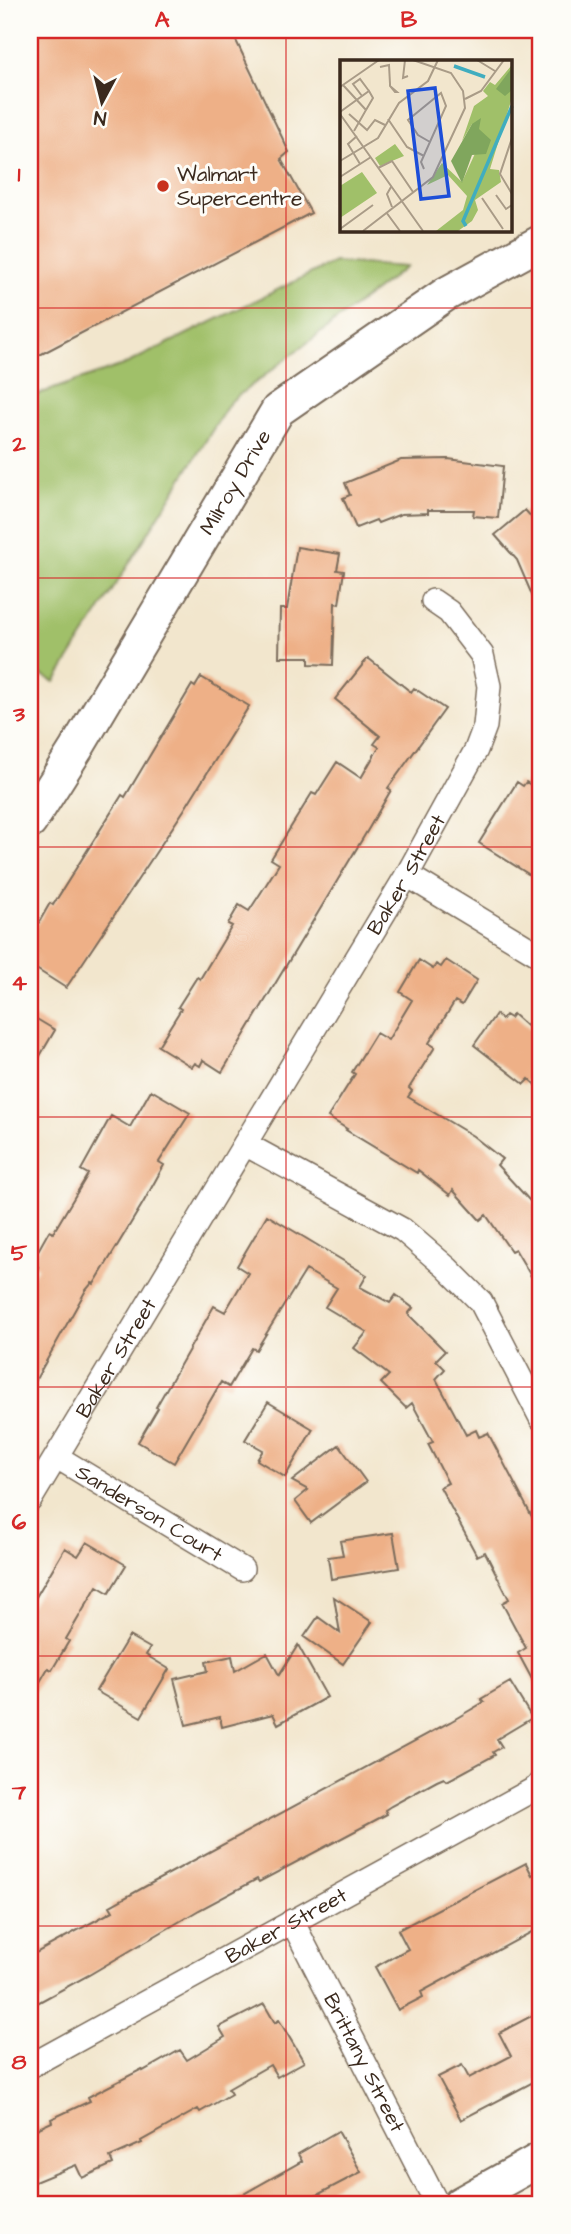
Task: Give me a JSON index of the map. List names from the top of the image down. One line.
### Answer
{"streets":{"street":["Milroy Drive","Baker Street","Sanderson Court","Brittany Street"]},"crossings":[["Baker Street","Sanderson Court"],["Baker Street","Brittany Street"]],"places":["Walmart Supercentre"],"north":"bottom","grid":{"columns":["A","B"],"rows":["1","2","3","4","5","6","7","8"]}}
